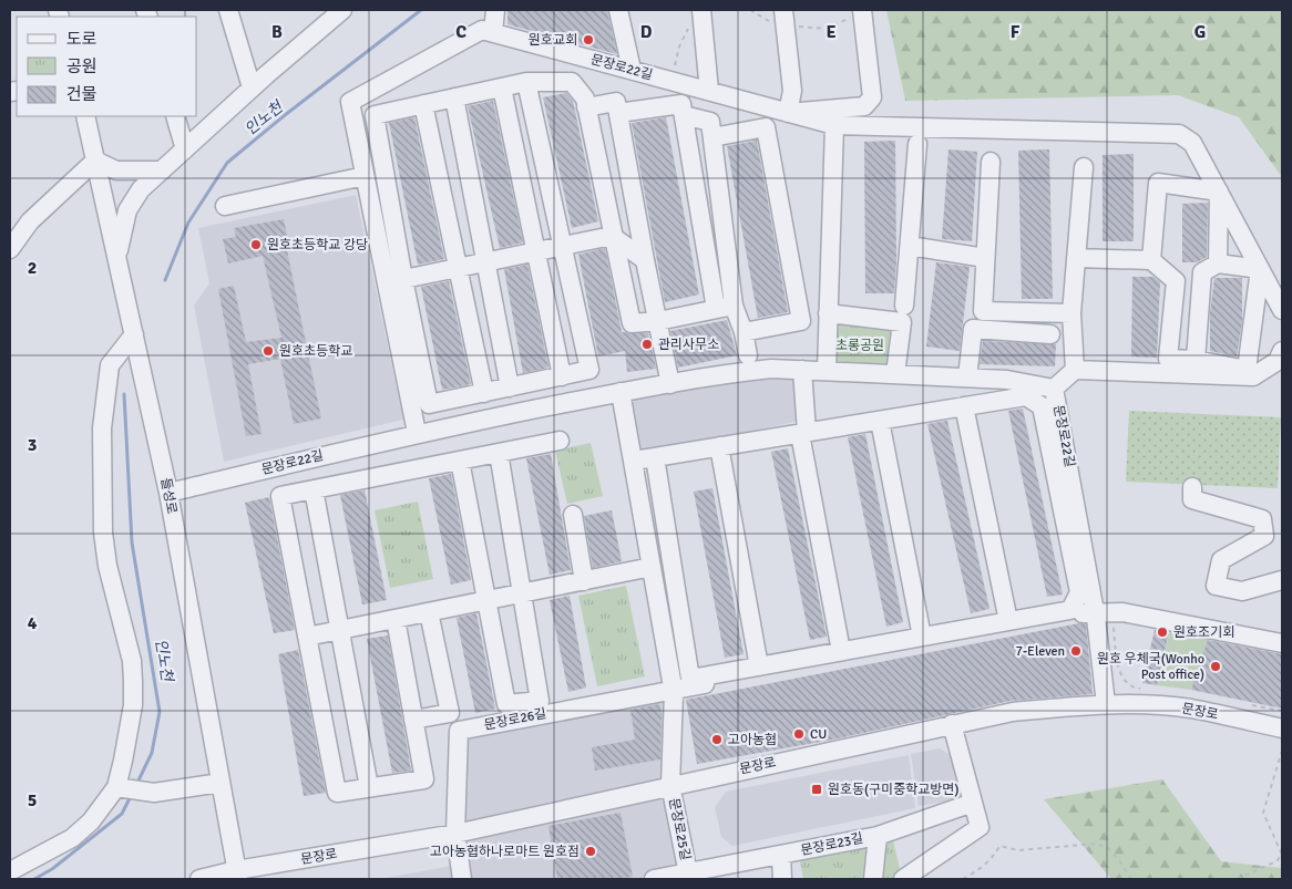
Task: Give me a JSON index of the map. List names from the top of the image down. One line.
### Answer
{"streets":{"street":["문장로22길","들성로","문장로","문장로26길","문장로25길","문장로23길"]},"crossings":[["문장로22길","들성로"],["문장로22길","문장로"],["들성로","문장로"],["문장로","문장로26길"],["문장로","문장로25길"],["문장로25길","문장로23길"]],"water":["인노천"],"parks":["초롱공원"],"places":{"other":["원호교회","원호초등학교 강당","관리사무소","원호초등학교","원호조기회","7-Eleven","원호 우체국(Wonho Post office)","CU","고아농협","고아농협하나로마트 원호점"],"transit":["원호동(구미중학교방면)"]},"legend":["도로","공원","건물"],"grid":{"columns":["B","C","D","E","F","G"],"rows":["2","3","4","5"]}}
